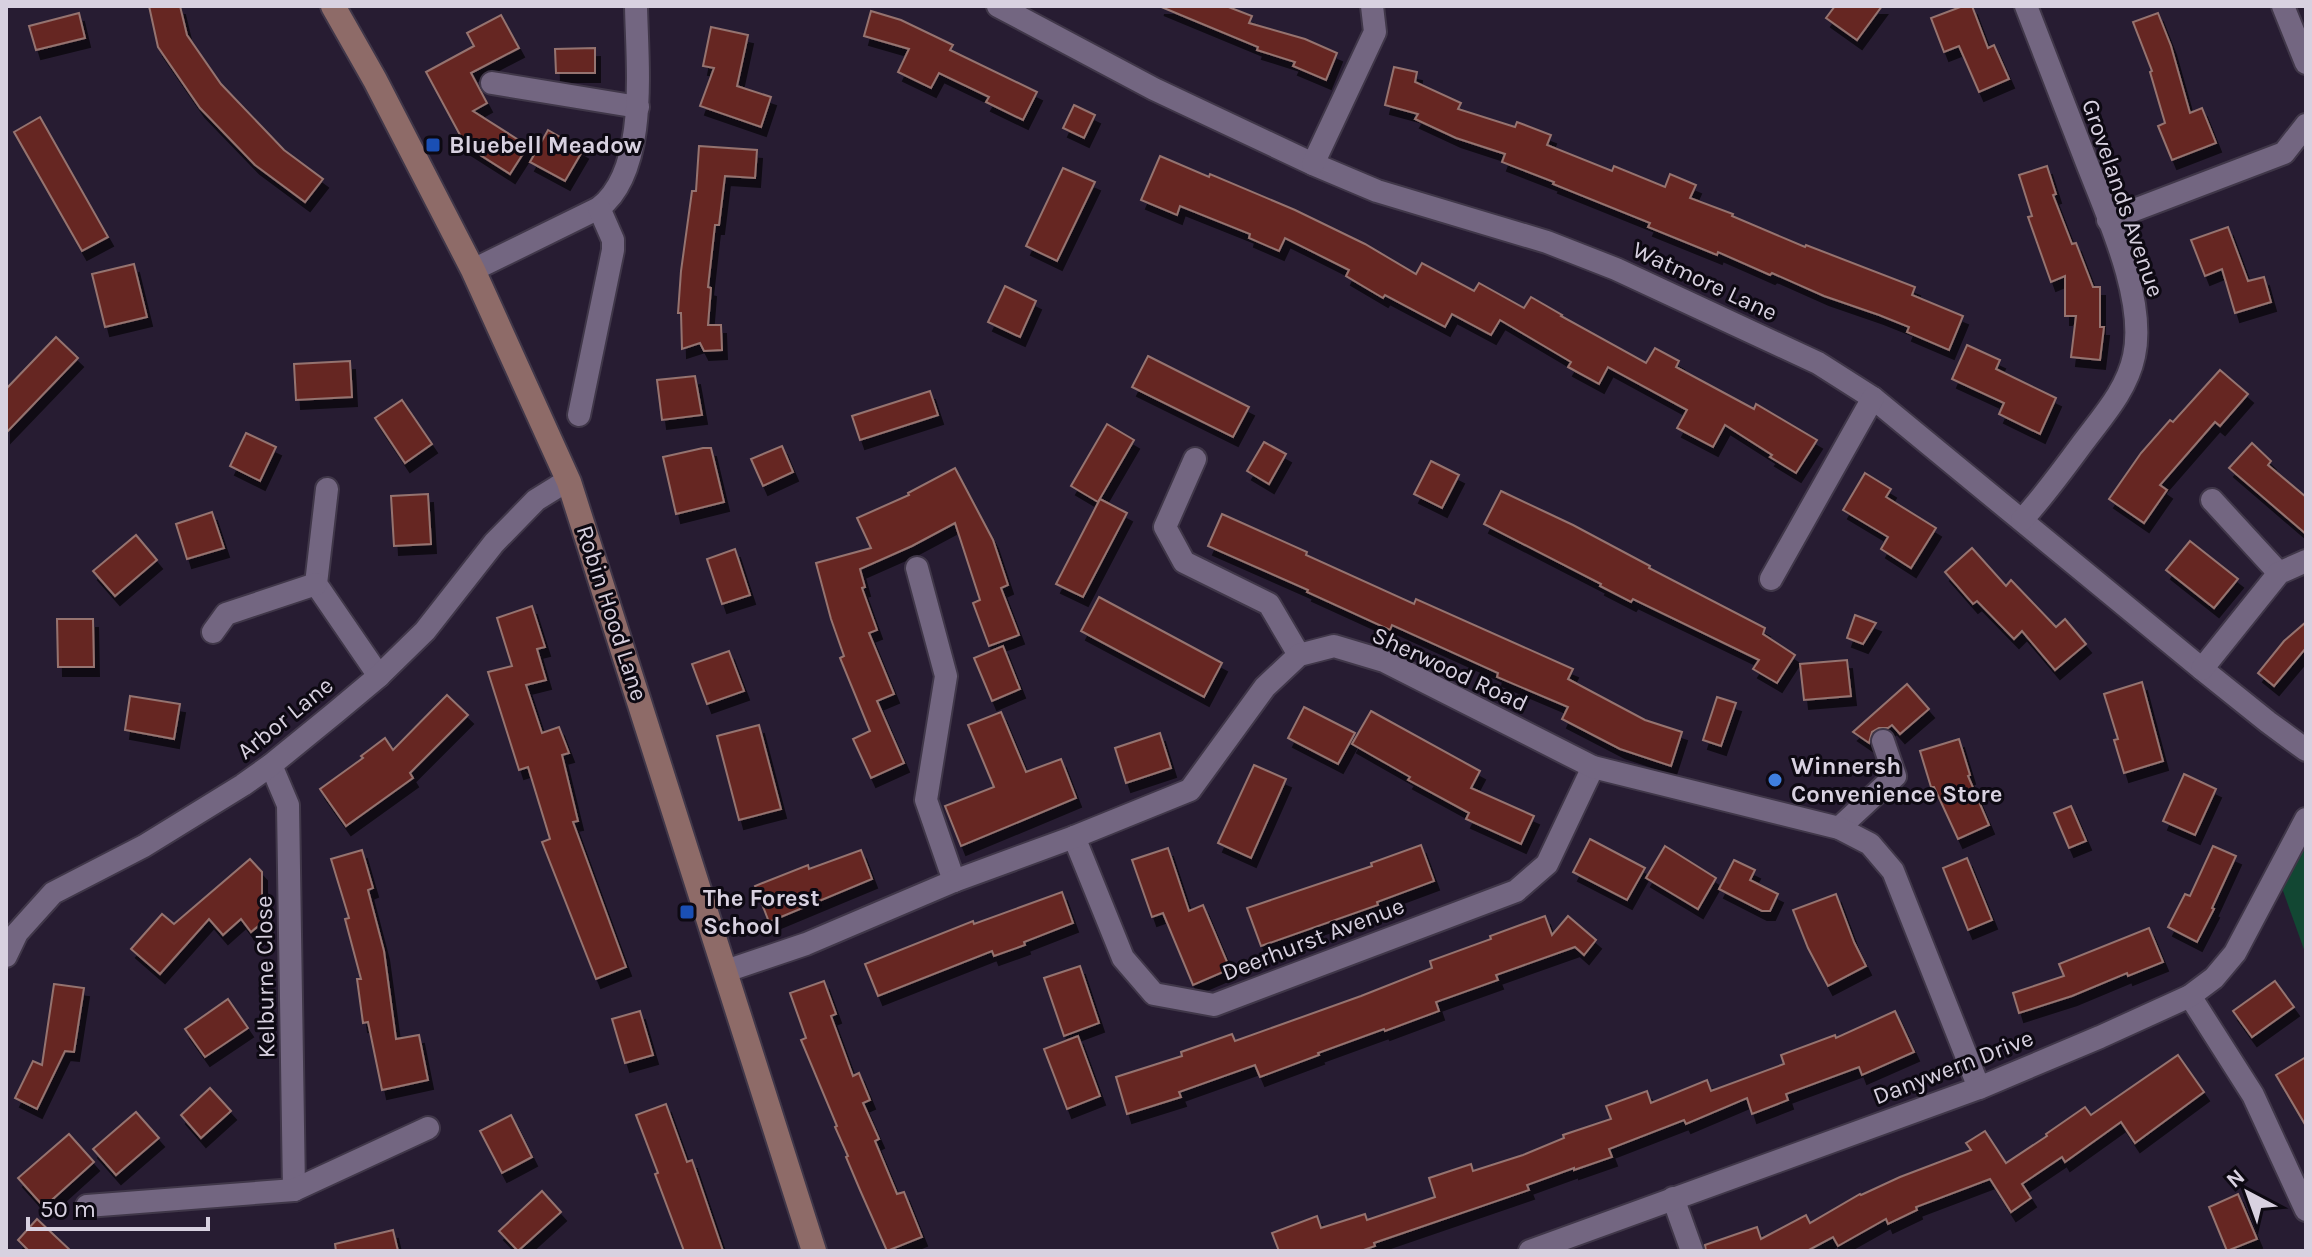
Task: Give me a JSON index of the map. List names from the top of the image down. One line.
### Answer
{"streets":{"main road":["Robin Hood Lane"],"street":["Grovelands Avenue","Watmore Lane","Sherwood Road","Arbor Lane","Deerhurst Avenue","Kelburne Close","Danywern Drive"]},"crossings":[["Grovelands Avenue","Watmore Lane"],["Robin Hood Lane","Arbor Lane"],["Sherwood Road","Deerhurst Avenue"],["Sherwood Road","Danywern Drive"],["Arbor Lane","Kelburne Close"]],"places":{"transit":["Bluebell Meadow","The Forest School"],"other":["Winnersh Convenience Store"]},"scale_bar":"50 m","north":"top left"}
